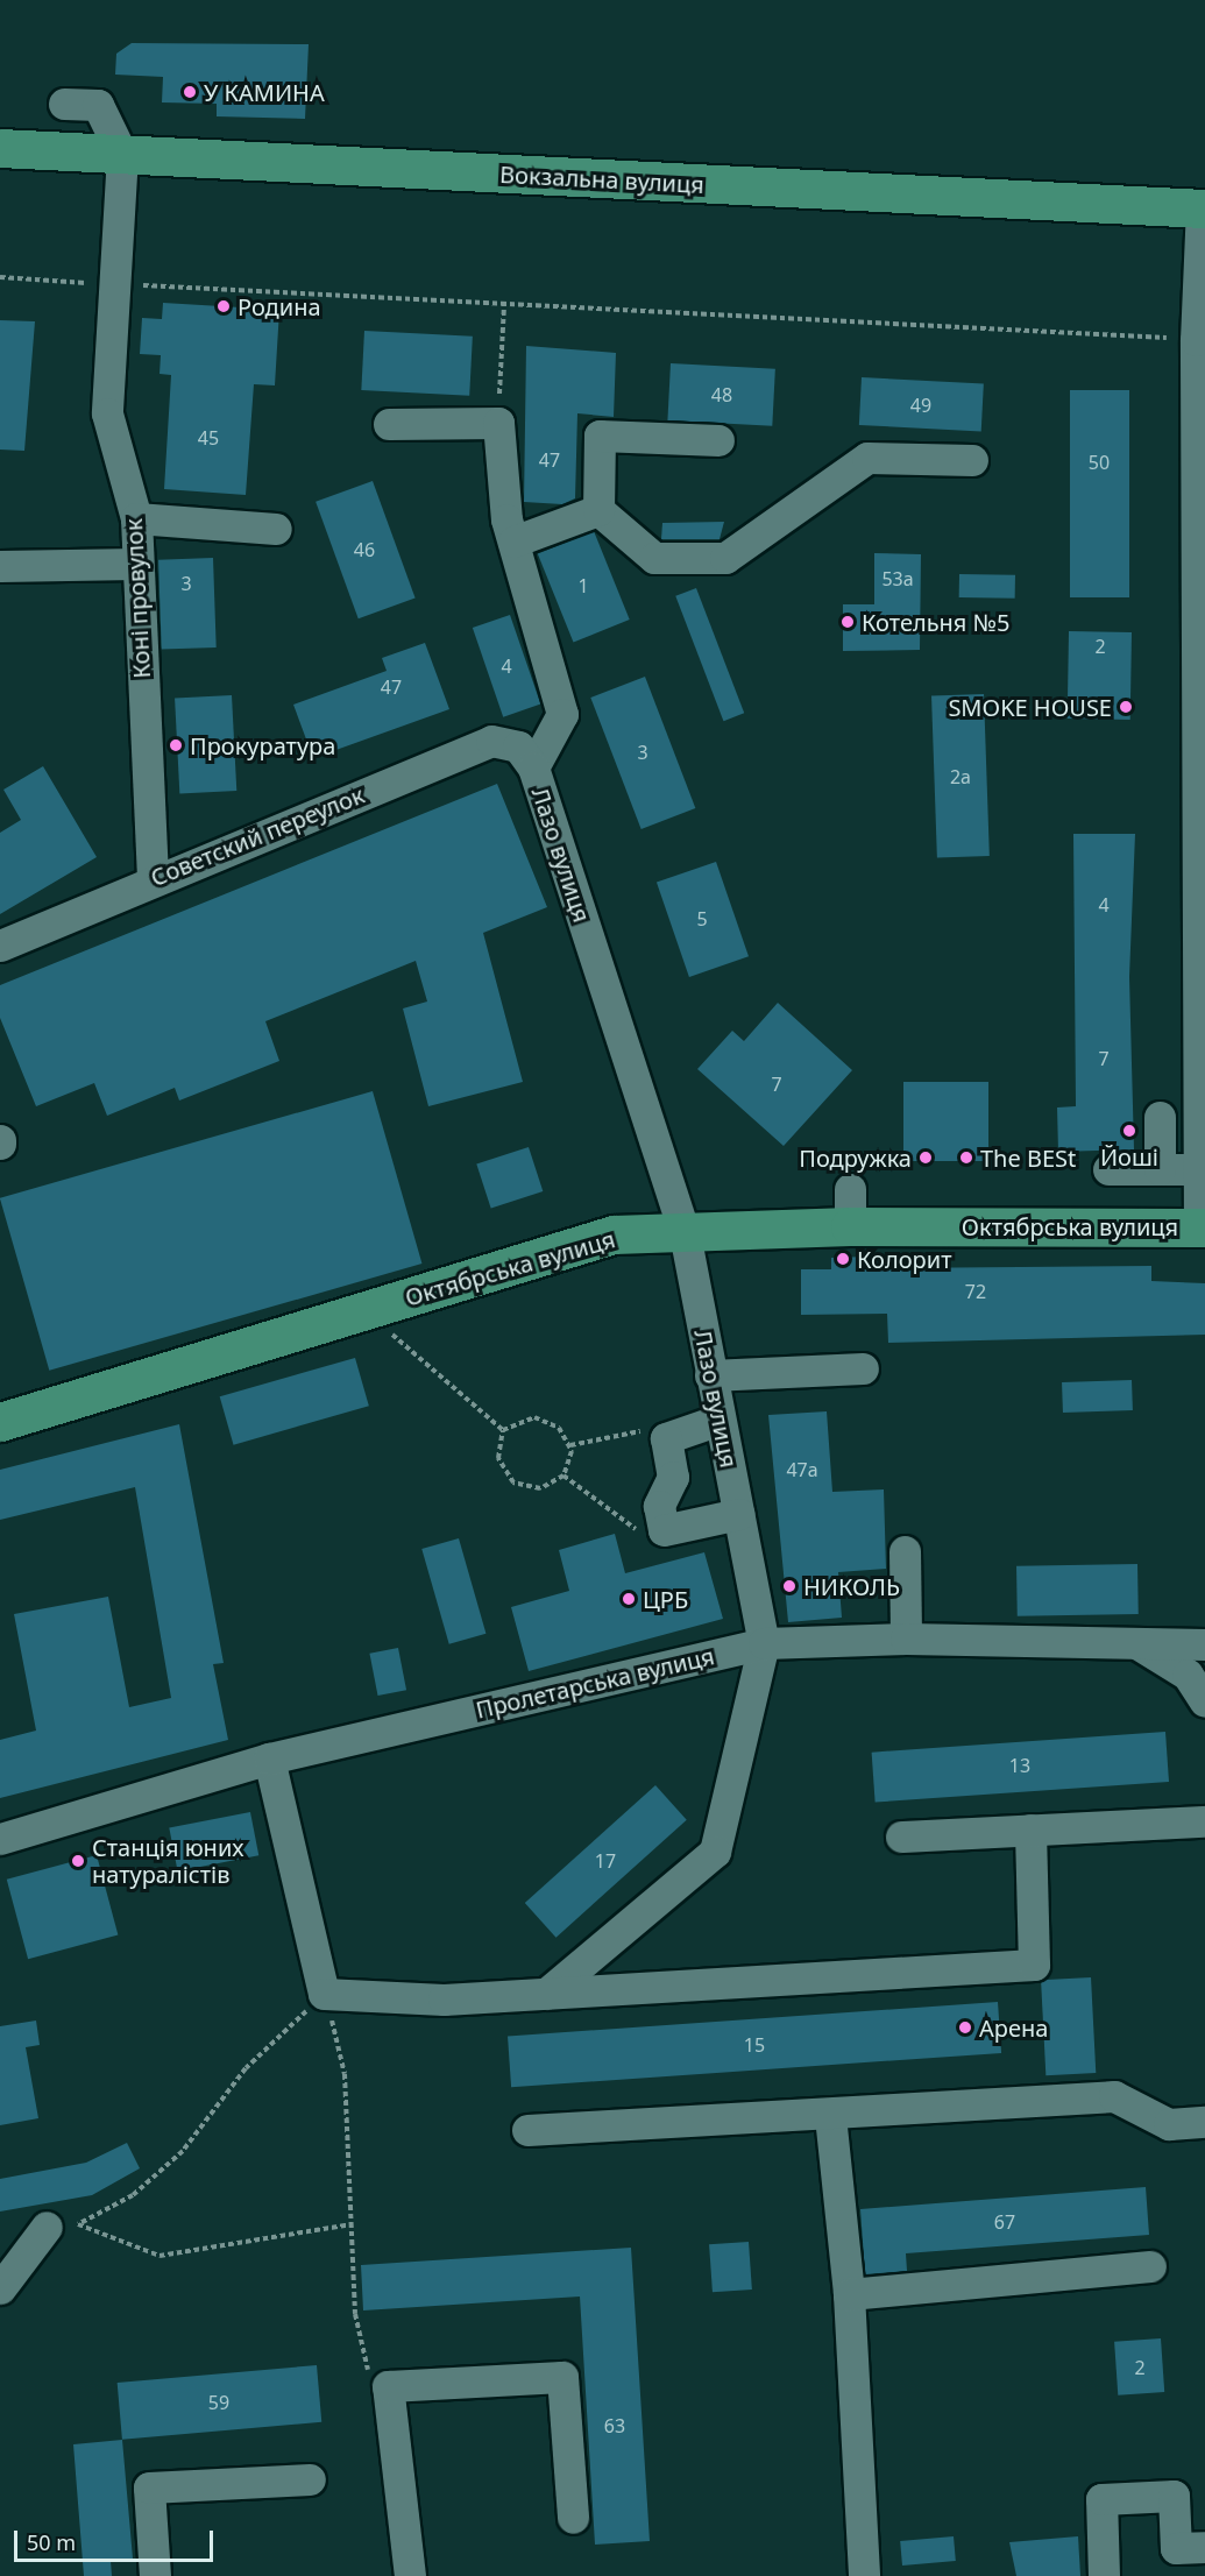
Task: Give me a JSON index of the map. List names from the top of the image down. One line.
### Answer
{"streets":{"main road":["Вокзальна вулиця","Октябрська вулиця"],"street":["Коні провулок","Советский переулок","Лазо вулиця","Пролетарська вулиця"]},"crossings":[["Вокзальна вулиця","Коні провулок"],["Коні провулок","Советский переулок"],["Советский переулок","Лазо вулиця"],["Лазо вулиця","Октябрська вулиця"],["Лазо вулиця","Пролетарська вулиця"]],"places":["У КАМИНА","Родина","Котельня №5","SMOKE HOUSE","Прокуратура","Йоші","Подружка","The BESt","Колорит","НИКОЛЬ","ЦРБ","Станція юних натуралістів","Арена"],"house_numbers":["48","49","45","47","50","46","53а","3","1","2","4","47","3","2а","4","5","7","7","72","47а","13","17","15","67","2","59","63"],"scale_bar":"50 m"}
